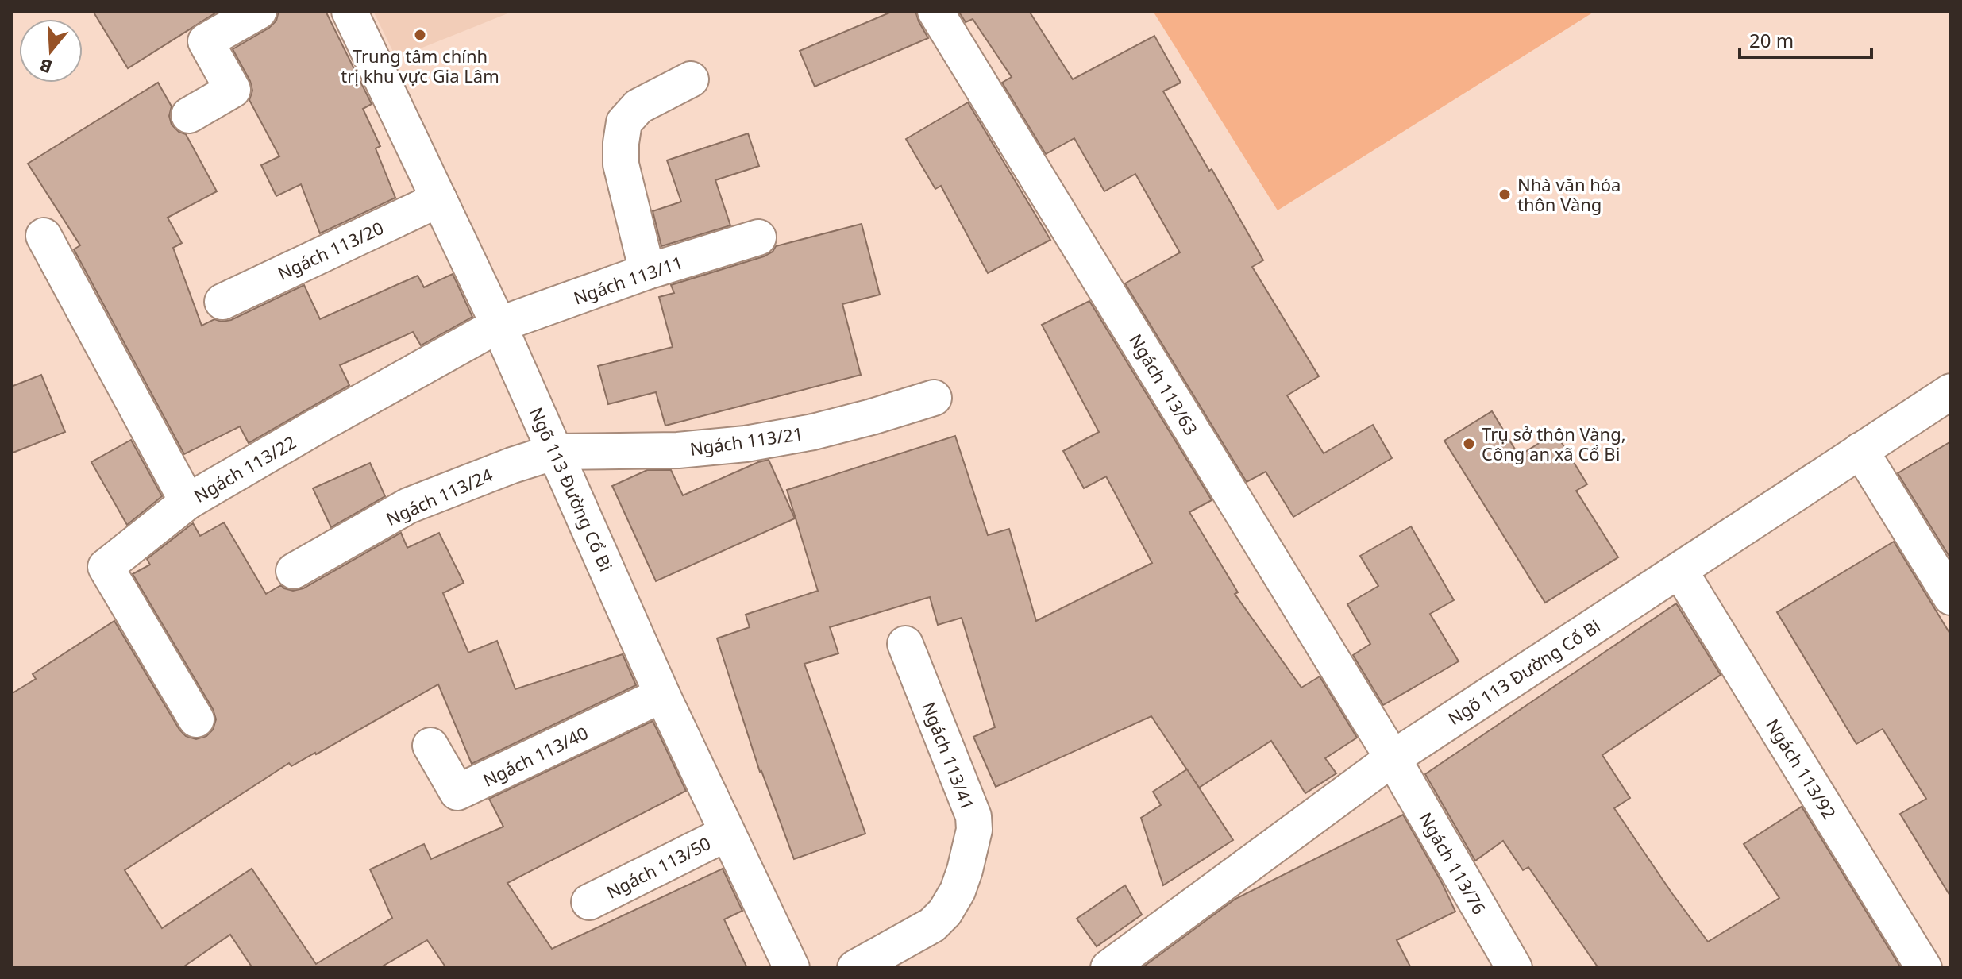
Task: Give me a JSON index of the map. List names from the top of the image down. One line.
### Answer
{"streets":{"street":["Ngách 113/20","Ngách 113/11","Ngách 113/63","Ngách 113/21","Ngách 113/22","Ngõ 113 Đường Cổ Bi","Ngách 113/24","Ngách 113/40","Ngách 113/41","Ngách 113/92","Ngách 113/76","Ngách 113/50"]},"crossings":[["Ngách 113/20","Ngõ 113 Đường Cổ Bi"],["Ngách 113/11","Ngách 113/22"],["Ngách 113/11","Ngõ 113 Đường Cổ Bi"],["Ngách 113/63","Ngõ 113 Đường Cổ Bi"],["Ngách 113/63","Ngách 113/76"],["Ngách 113/21","Ngõ 113 Đường Cổ Bi"],["Ngách 113/21","Ngách 113/24"],["Ngách 113/22","Ngõ 113 Đường Cổ Bi"],["Ngõ 113 Đường Cổ Bi","Ngách 113/24"],["Ngõ 113 Đường Cổ Bi","Ngách 113/40"],["Ngõ 113 Đường Cổ Bi","Ngách 113/92"],["Ngõ 113 Đường Cổ Bi","Ngách 113/76"],["Ngõ 113 Đường Cổ Bi","Ngách 113/50"]],"places":["Trung tâm chính trị khu vực Gia Lâm","Nhà văn hóa thôn Vàng","Trụ sở thôn Vàng, Công an xã Cổ Bi"],"scale_bar":"20 m","north":"bottom"}
